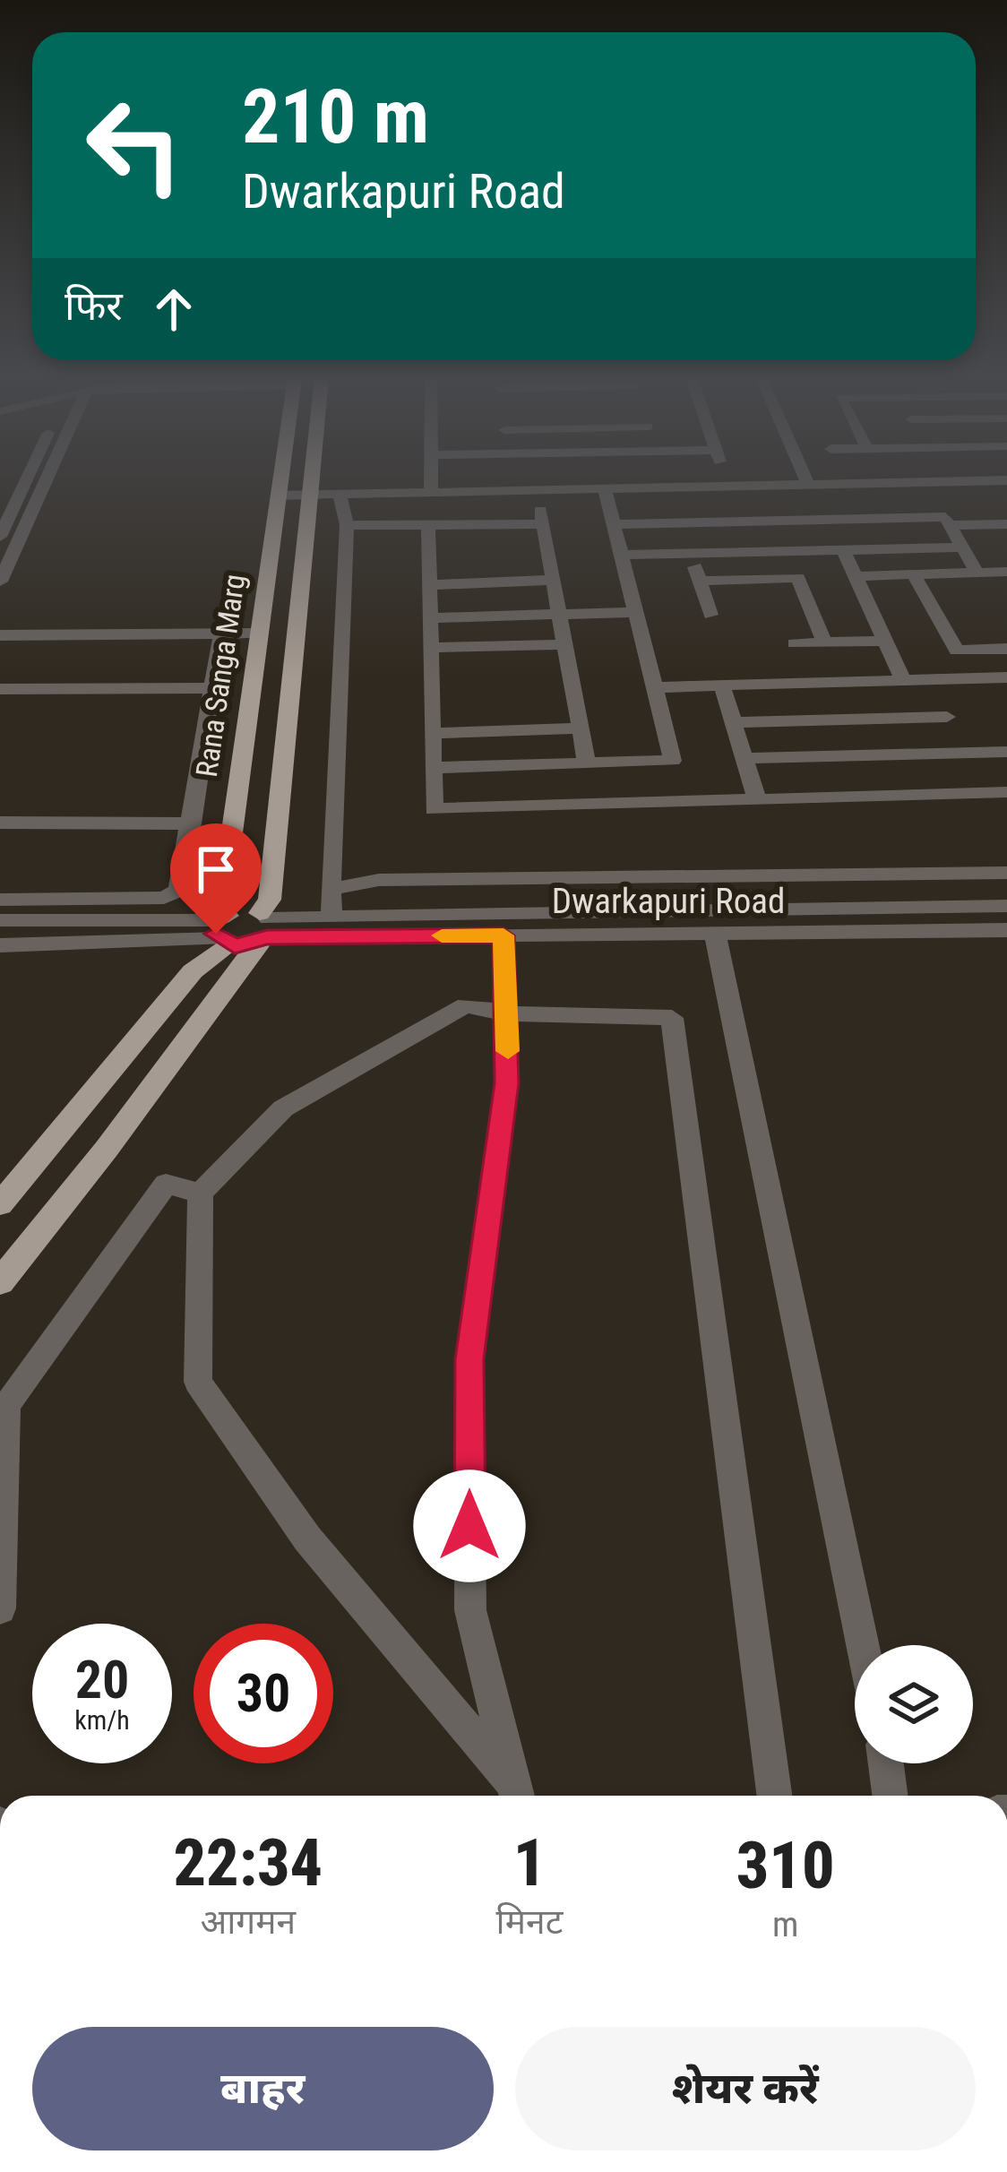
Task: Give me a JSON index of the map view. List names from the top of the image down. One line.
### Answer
{"streets":{"main road":["Rana Sanga Marg"],"street":["Dwarkapuri Road"]},"crossings":[["Rana Sanga Marg","Dwarkapuri Road"]],"page":{"turn":["210 m","Dwarkapuri Road"],"then":"फिर","speed":"20 km/h","limit":"30","eta":["22:34","आगमन","1","मिनट","310","m"],"buttons":["बाहर","शेयर करें"]}}
